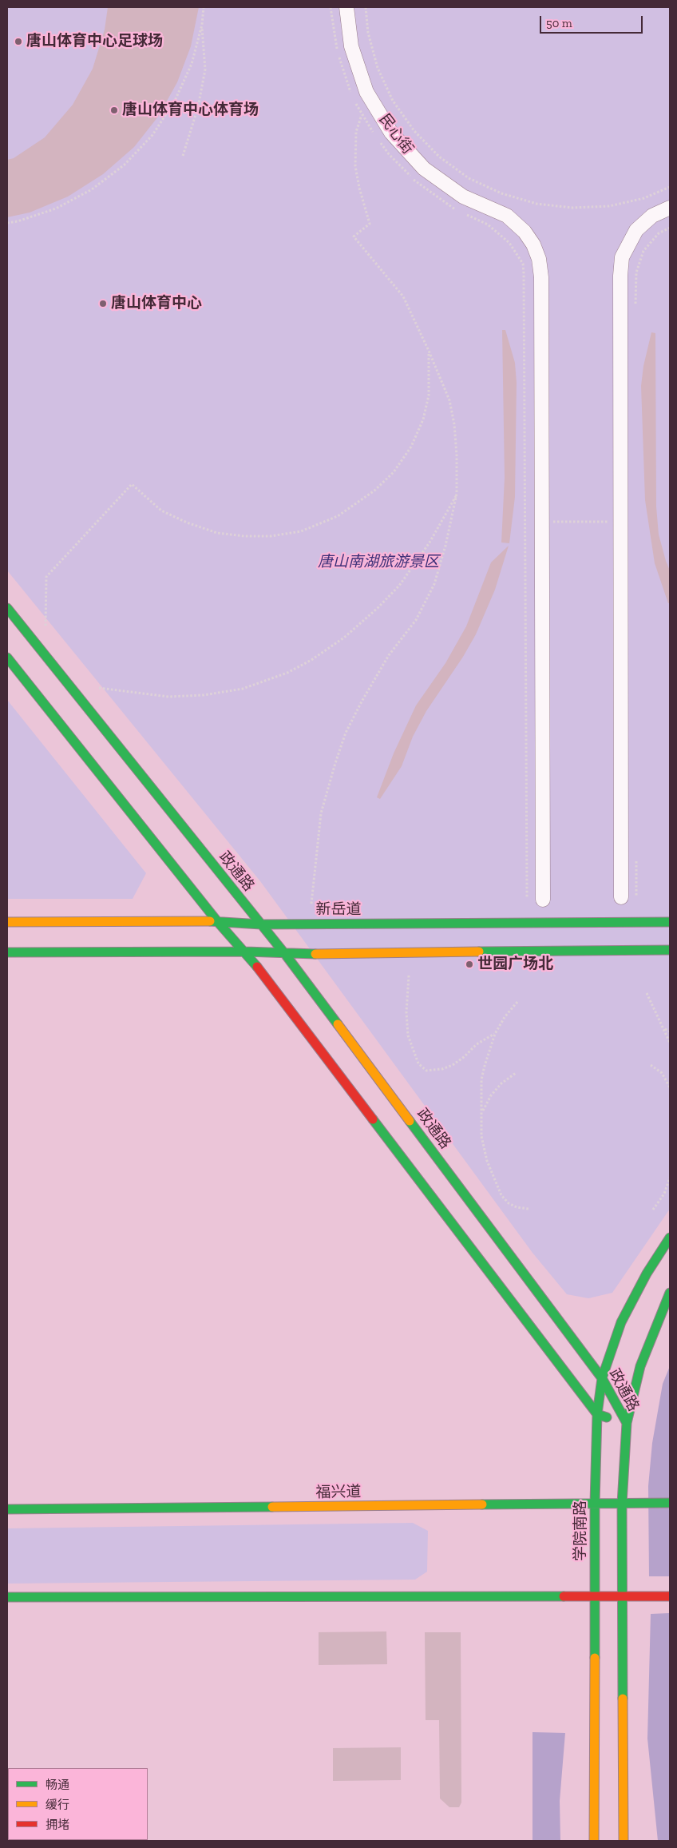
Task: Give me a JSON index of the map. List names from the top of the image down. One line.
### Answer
{"streets":{"main road":["政通路","新岳道","福兴道","学院南路"],"street":["民心街"]},"crossings":[["政通路","新岳道"],["政通路","学院南路"],["福兴道","学院南路"]],"parks":["唐山南湖旅游景区"],"places":["唐山体育中心足球场","唐山体育中心体育场","唐山体育中心","世园广场北"],"legend":["畅通","缓行","拥堵"],"scale_bar":"50 m"}
